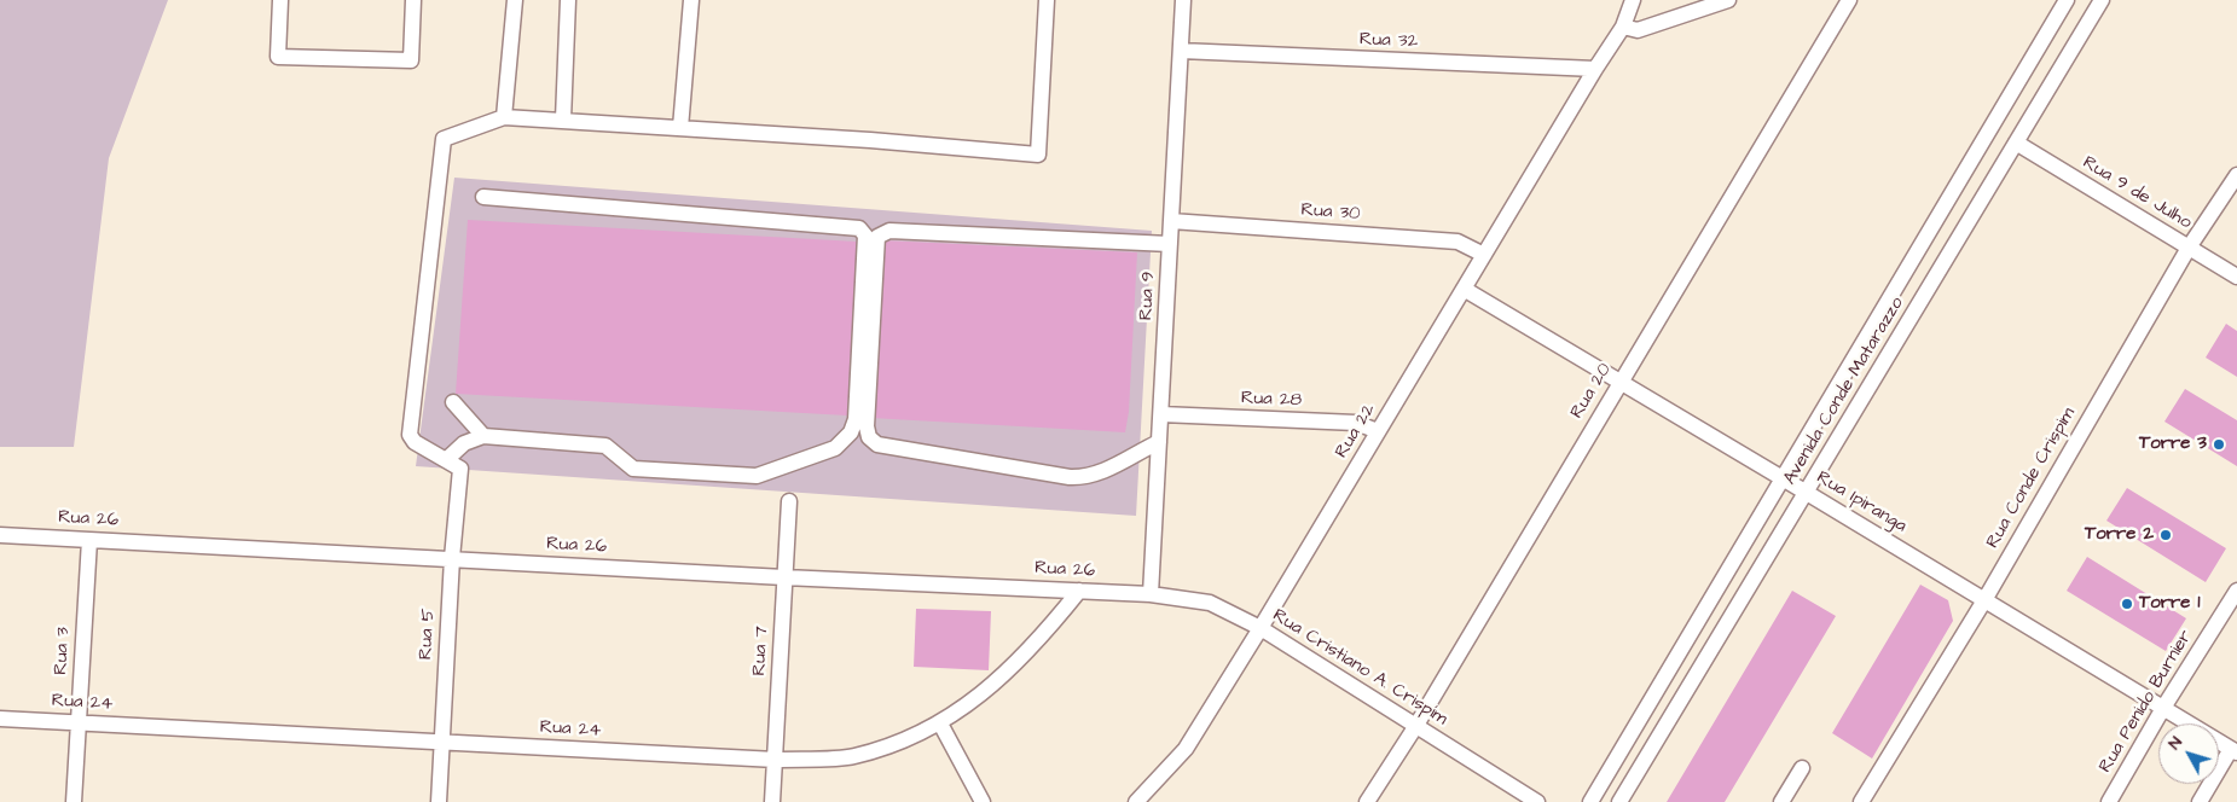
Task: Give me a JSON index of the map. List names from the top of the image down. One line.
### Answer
{"streets":{"street":["Rua 32","Rua 9 de Julho","Rua 30","Rua 9","Rua 20","Avenida Conde Matarazzo","Rua 28","Rua 22","Rua Conde Crispim","Rua Ipiranga","Rua 26","Rua 5","Rua 3","Rua 7","Rua Cristiano A. Crispim","Rua Penido Burnier","Rua 24"]},"crossings":[["Rua 32","Rua 9"],["Rua 32","Rua 22"],["Rua 9 de Julho","Avenida Conde Matarazzo"],["Rua 9 de Julho","Rua Conde Crispim"],["Rua 30","Rua 9"],["Rua 30","Rua 22"],["Rua 9","Rua 28"],["Rua 9","Rua 26"],["Rua 9","Rua Cristiano A. Crispim"],["Rua 20","Rua Ipiranga"],["Rua 20","Rua Cristiano A. Crispim"],["Avenida Conde Matarazzo","Rua Ipiranga"],["Rua 28","Rua 22"],["Rua 22","Rua Ipiranga"],["Rua 22","Rua Cristiano A. Crispim"],["Rua Conde Crispim","Rua Ipiranga"],["Rua Ipiranga","Rua Penido Burnier"],["Rua 26","Rua 5"],["Rua 26","Rua 3"],["Rua 26","Rua 7"],["Rua 26","Rua Cristiano A. Crispim"],["Rua 26","Rua 24"],["Rua 5","Rua 24"],["Rua 3","Rua 24"],["Rua 7","Rua 24"]],"places":["Torre 3","Torre 2","Torre 1"],"north":"top left"}
